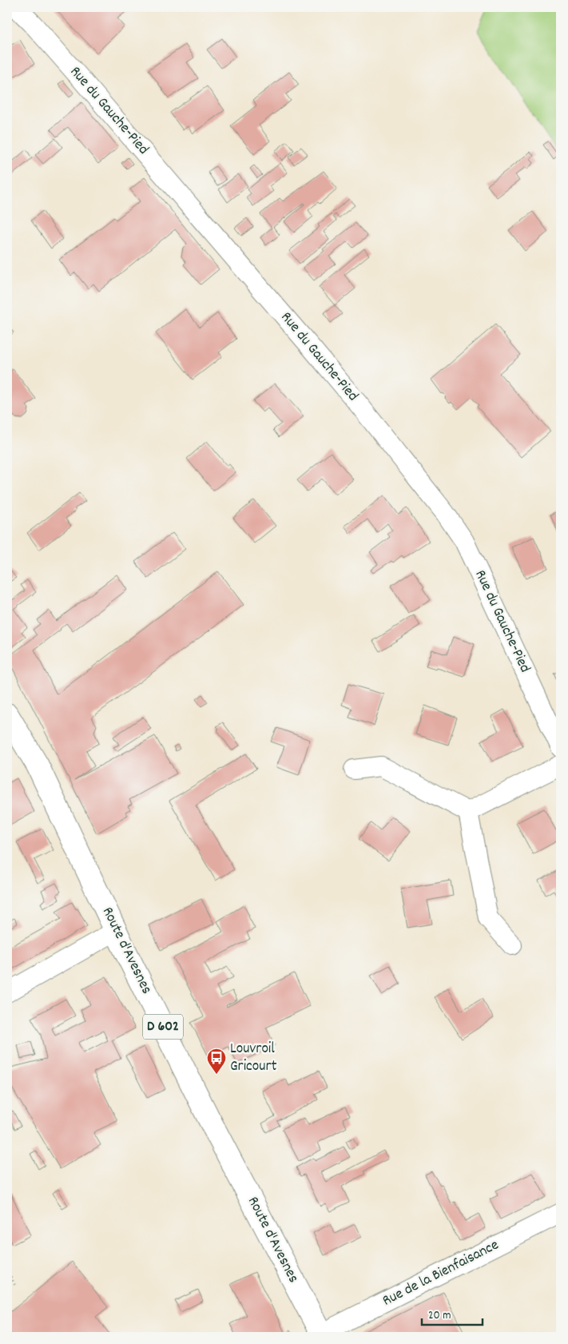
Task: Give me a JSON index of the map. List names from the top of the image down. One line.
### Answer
{"streets":{"main road":["Route d'Avesnes","D 602"],"street":["Rue du Gauche-Pied","Rue de la Bienfaisance"]},"crossings":[["Route d'Avesnes","Rue de la Bienfaisance"]],"places":{"bus stop":["Louvroil Gricourt"]},"scale_bar":"20 m"}
